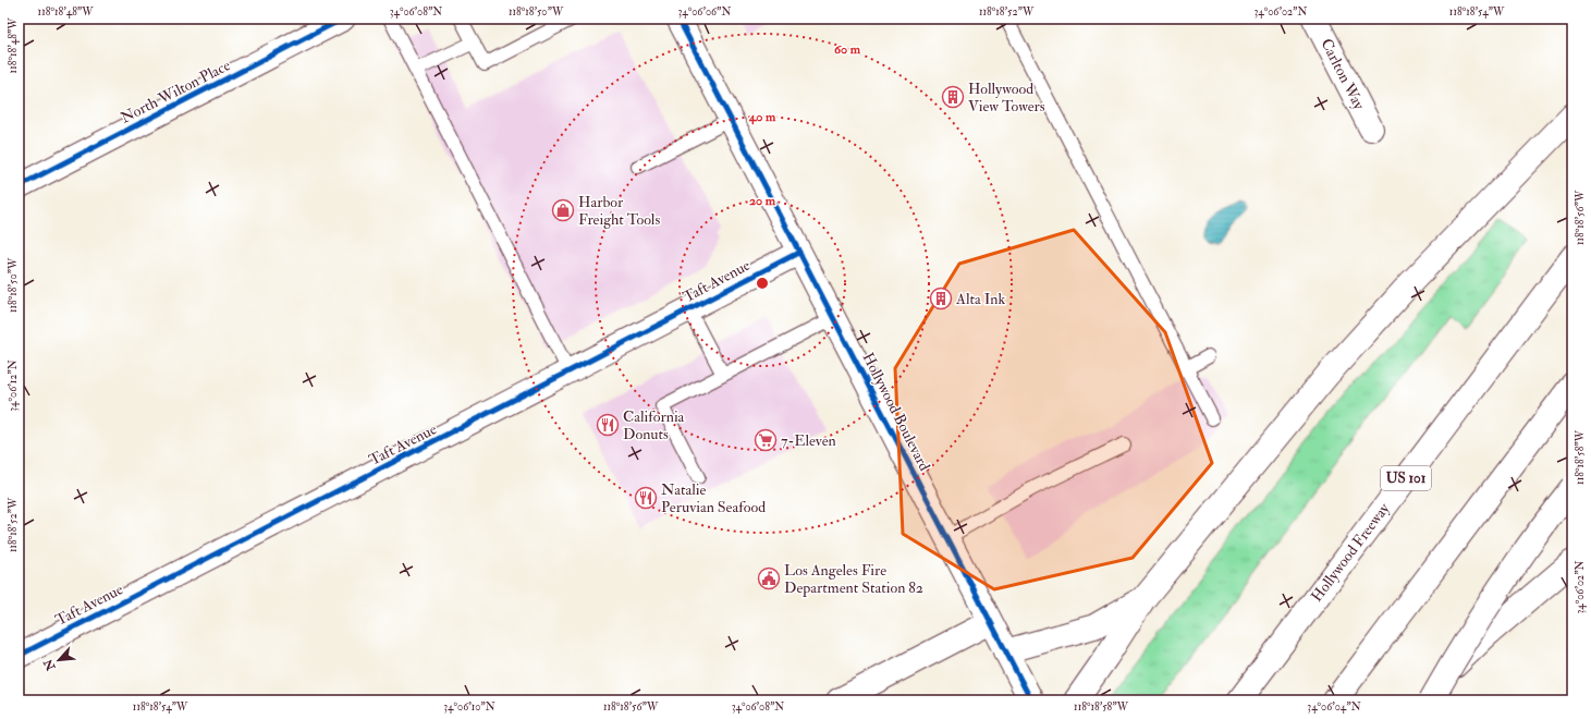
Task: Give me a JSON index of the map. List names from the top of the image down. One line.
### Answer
{"streets":{"main road":["Carlton Way","North Wilton Place","Taft Avenue","Hollywood Boulevard","US 101","Hollywood Freeway"]},"crossings":[["Taft Avenue","Hollywood Boulevard"]],"places":{"building":["Hollywood View Towers","Alta Ink"],"shop":["Harbor Freight Tools"],"restaurant":["California Donuts","Natalie Peruvian Seafood"],"supermarket":["7-Eleven"],"public building":["Los Angeles Fire Department Station 82"]},"north":"bottom left","coordinates":["118°18'48\"W","34°06'08\"N","118°18'50\"W","34°06'06\"N","118°18'52\"W","34°06'02\"N","118°18'54\"W","118°18'56\"W","34°06'12\"N","118°18'58\"W","34°06'10\"N","34°06'04\"N"],"rings":["60 m","40 m","20 m"]}
